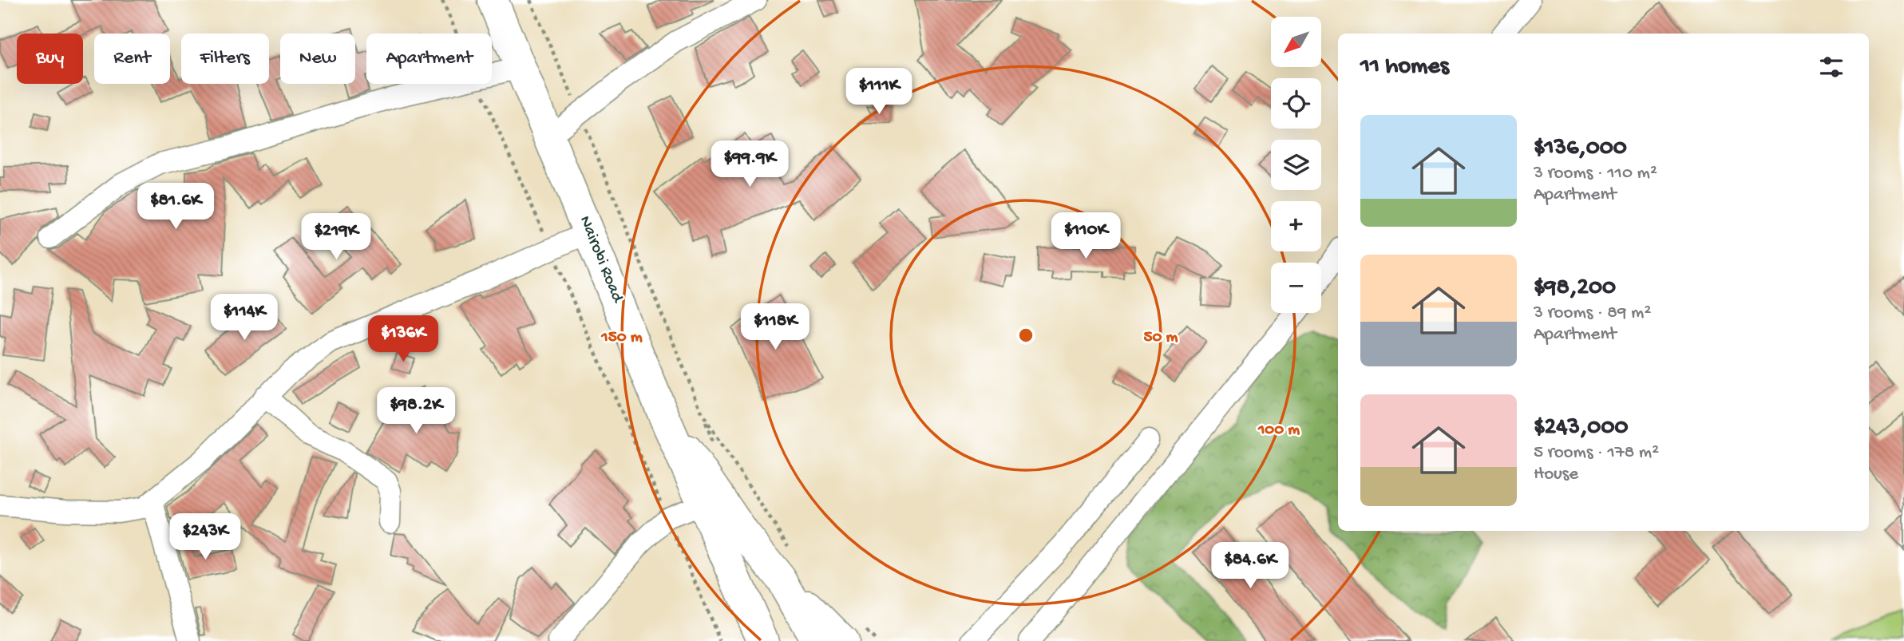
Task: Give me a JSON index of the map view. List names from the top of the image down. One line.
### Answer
{"streets":{"main road":["Nairobi Road"]},"north":"bottom left","page":{"map_buttons":["+","−"],"chip":["Buy","Rent","Filters","New","Apartment"],"heading":"11 homes","price":["$111K","$99.9K","$81.6K","$110K","$219K","$114K","$118K","$136K","$98.2K","$243K","$84.6K"],"list":[{"name":"$136,000","note":"3 rooms · 110 m² · Apartment"},{"name":"$98,200","note":"3 rooms · 89 m² · Apartment"},{"name":"$243,000","note":"5 rooms · 178 m² · House"}]},"rings":["50 m","150 m","100 m"]}
